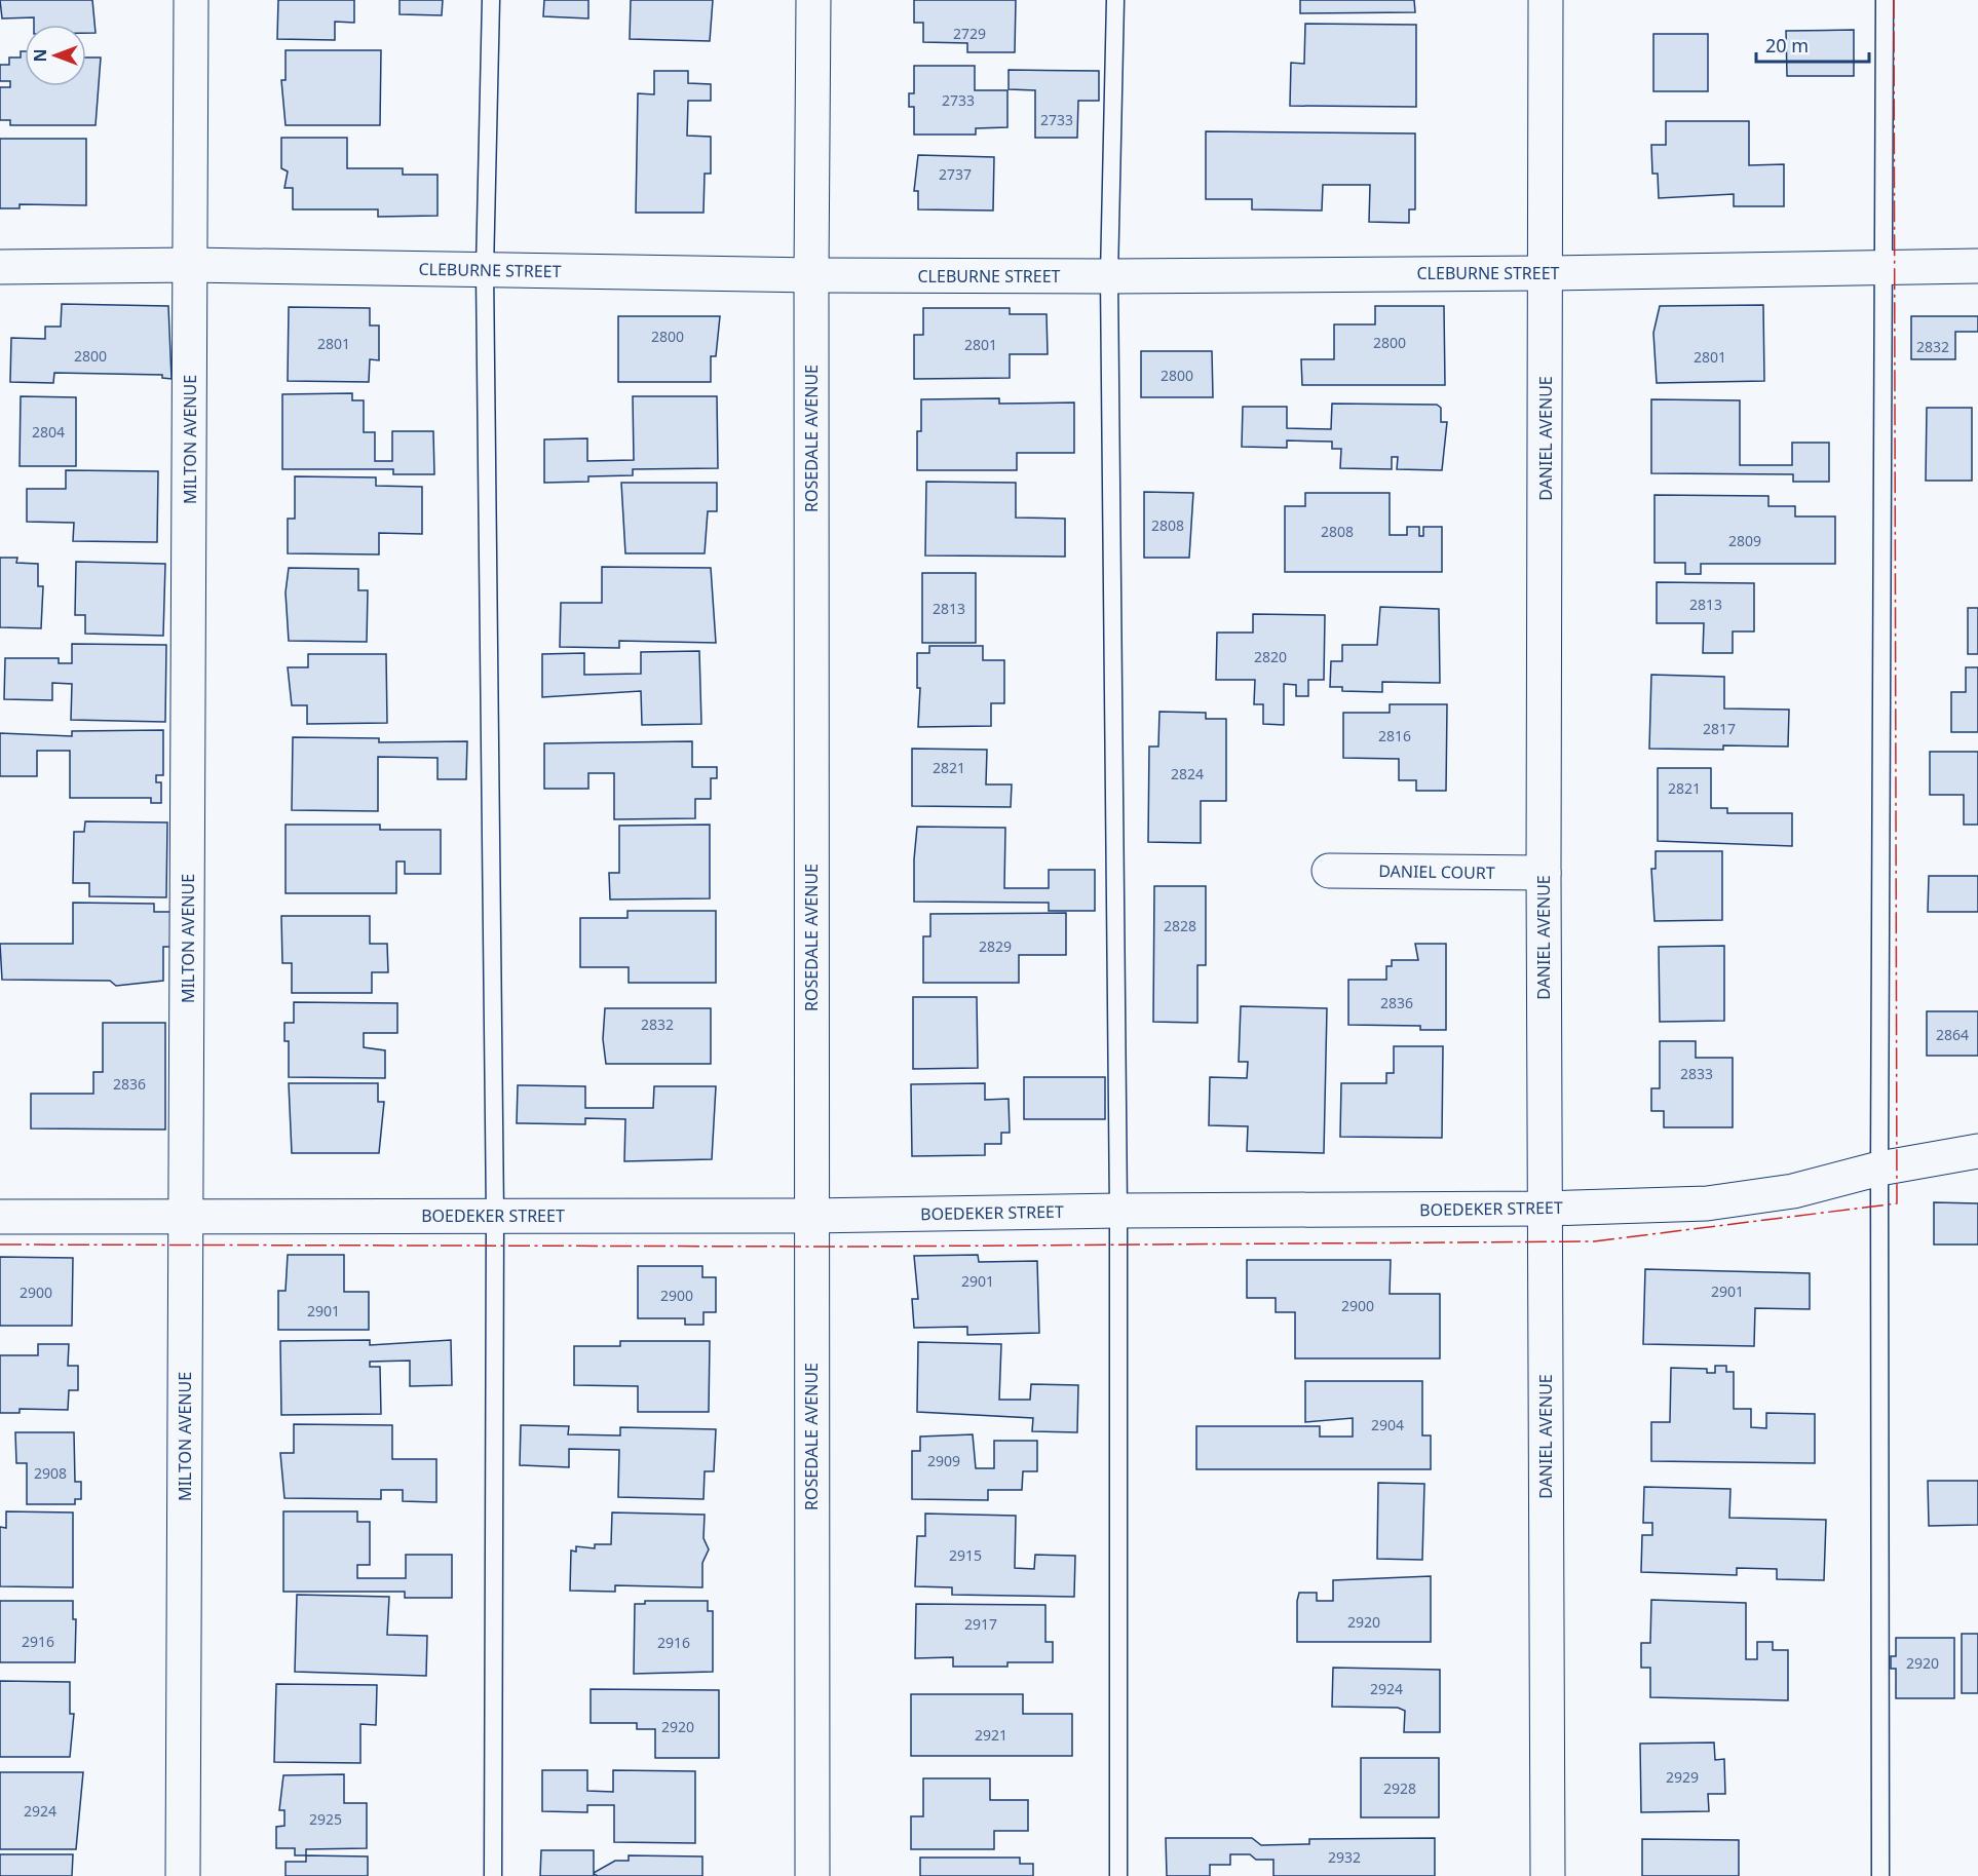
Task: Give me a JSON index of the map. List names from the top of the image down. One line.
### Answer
{"streets":{"street":["CLEBURNE STREET","ROSEDALE AVENUE","DANIEL AVENUE","MILTON AVENUE","DANIEL COURT","BOEDEKER STREET"]},"crossings":[["CLEBURNE STREET","ROSEDALE AVENUE"],["CLEBURNE STREET","DANIEL AVENUE"],["CLEBURNE STREET","MILTON AVENUE"],["ROSEDALE AVENUE","BOEDEKER STREET"],["DANIEL AVENUE","DANIEL COURT"],["DANIEL AVENUE","BOEDEKER STREET"],["MILTON AVENUE","BOEDEKER STREET"]],"house_numbers":["2729","2733","2733","2737","2800","2800","2801","2801","2832","2800","2801","2800","2804","2808","2808","2809","2813","2813","2820","2817","2816","2821","2824","2821","2828","2829","2836","2832","2864","2833","2836","2901","2901","2900","2900","2900","2901","2904","2909","2908","2915","2920","2917","2916","2916","2920","2924","2920","2921","2929","2928","2924","2925","2932"],"scale_bar":"20 m","north":"left"}
